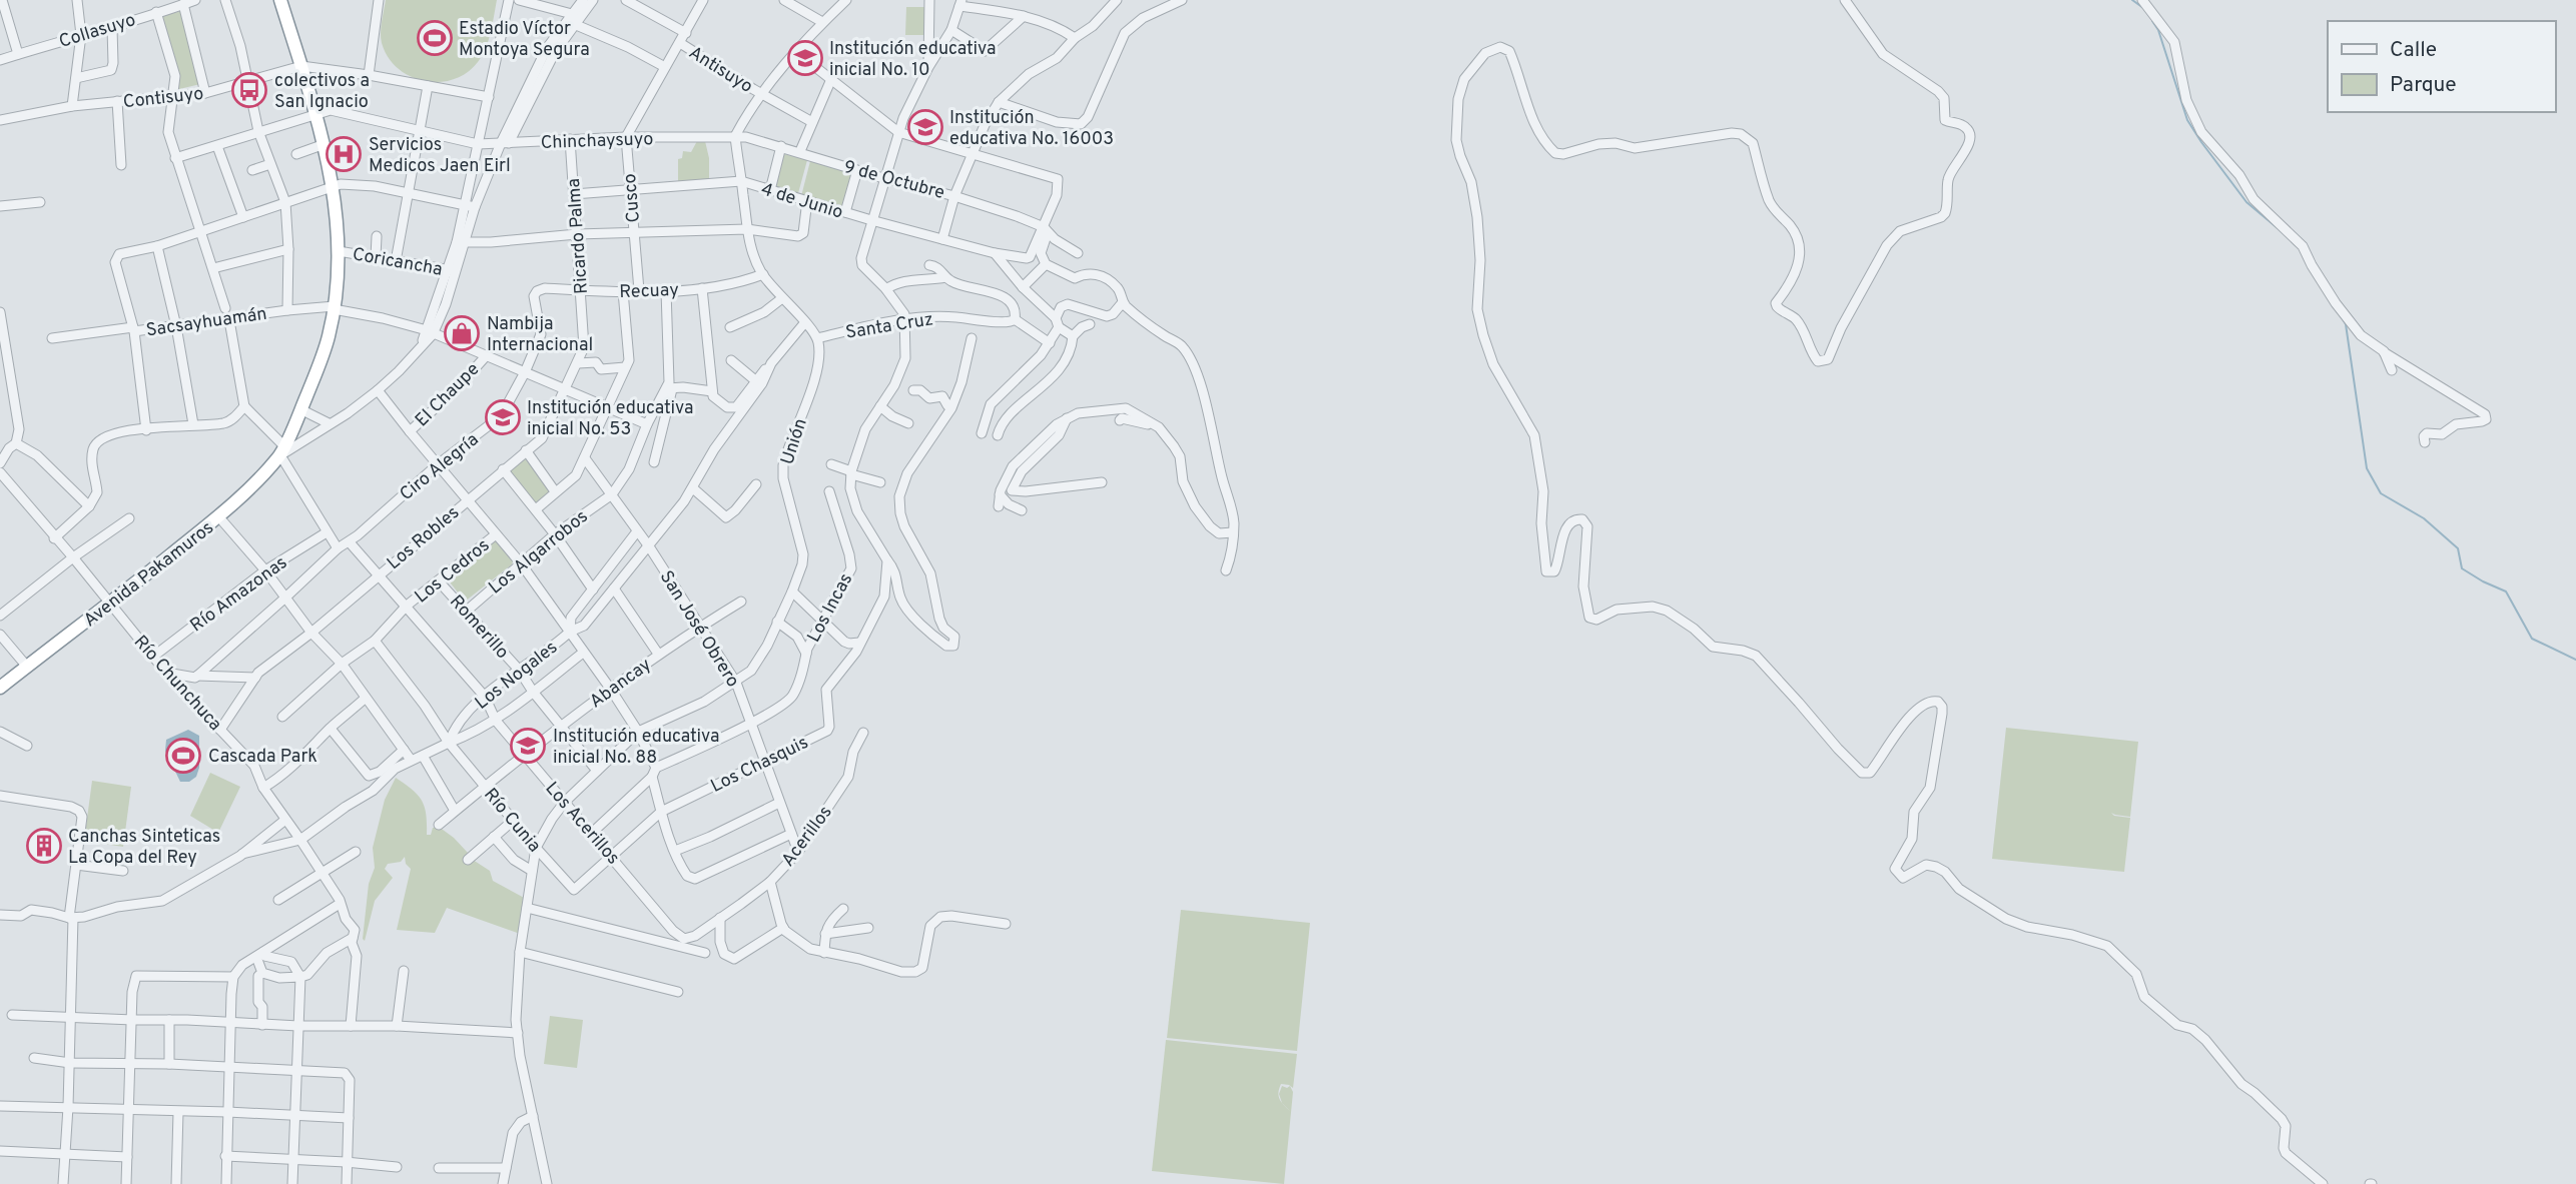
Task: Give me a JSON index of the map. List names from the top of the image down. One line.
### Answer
{"streets":{"highway":["Avenida Pakamuros"],"street":["Collasuyo","Antisuyo","Contisuyo","Chinchaysuyo","9 de Octubre","Cusco","4 de Junio","Ricardo Palma","Coricancha","Recuay","Sacsayhuamán","Santa Cruz","El Chaupe","Unión","Ciro Alegría","Los Robles","Los Algarrobos","Los Cedros","Río Amazonas","Los Incas","Romerillo","San José Obrero","Los Nogales","Río Chunchuca","Abancay","Los Chasquis","Río Cunia","Los Acerillos","Acerillos"]},"crossings":[["Contisuyo","Avenida Pakamuros"],["Chinchaysuyo","9 de Octubre"],["Chinchaysuyo","Cusco"],["Chinchaysuyo","Ricardo Palma"],["Chinchaysuyo","Avenida Pakamuros"],["9 de Octubre","4 de Junio"],["Cusco","4 de Junio"],["Cusco","Recuay"],["4 de Junio","Ricardo Palma"],["Ricardo Palma","Recuay"],["Ricardo Palma","Sacsayhuamán"],["Ricardo Palma","Los Robles"],["Coricancha","Avenida Pakamuros"],["Recuay","Sacsayhuamán"],["Recuay","Ciro Alegría"],["Sacsayhuamán","El Chaupe"],["Sacsayhuamán","Ciro Alegría"],["Sacsayhuamán","Avenida Pakamuros"],["Santa Cruz","Unión"],["Unión","Romerillo"],["Unión","San José Obrero"],["Unión","Río Cunia"],["Unión","Los Acerillos"],["Ciro Alegría","Los Acerillos"],["Los Robles","Río Chunchuca"],["Los Robles","Los Acerillos"],["Los Algarrobos","Romerillo"],["Los Algarrobos","San José Obrero"],["Los Cedros","Romerillo"],["Los Cedros","Río Cunia"],["Los Cedros","Los Acerillos"],["Avenida Pakamuros","Río Chunchuca"],["Río Amazonas","Río Chunchuca"],["Los Incas","San José Obrero"],["Los Incas","Los Acerillos"],["Romerillo","Los Nogales"],["Romerillo","Abancay"],["San José Obrero","Los Nogales"],["San José Obrero","Abancay"],["San José Obrero","Los Chasquis"],["San José Obrero","Acerillos"],["Los Nogales","Río Cunia"],["Los Nogales","Los Acerillos"],["Abancay","Río Cunia"],["Abancay","Los Acerillos"],["Los Chasquis","Río Cunia"],["Los Chasquis","Los Acerillos"],["Río Cunia","Los Acerillos"],["Los Acerillos","Acerillos"]],"places":{"sports":["Estadio Víctor Montoya Segura","Cascada Park"],"school or university":["Institución educativa inicial No. 10","Institución educativa No. 16003","Institución educativa inicial No. 53","Institución educativa inicial No. 88"],"bus stop":["colectivos a San Ignacio"],"hospital":["Servicios Medicos Jaen Eirl"],"shop":["Nambija Internacional"],"building":["Canchas Sinteticas La Copa del Rey"]},"legend":["Calle","Parque"]}
